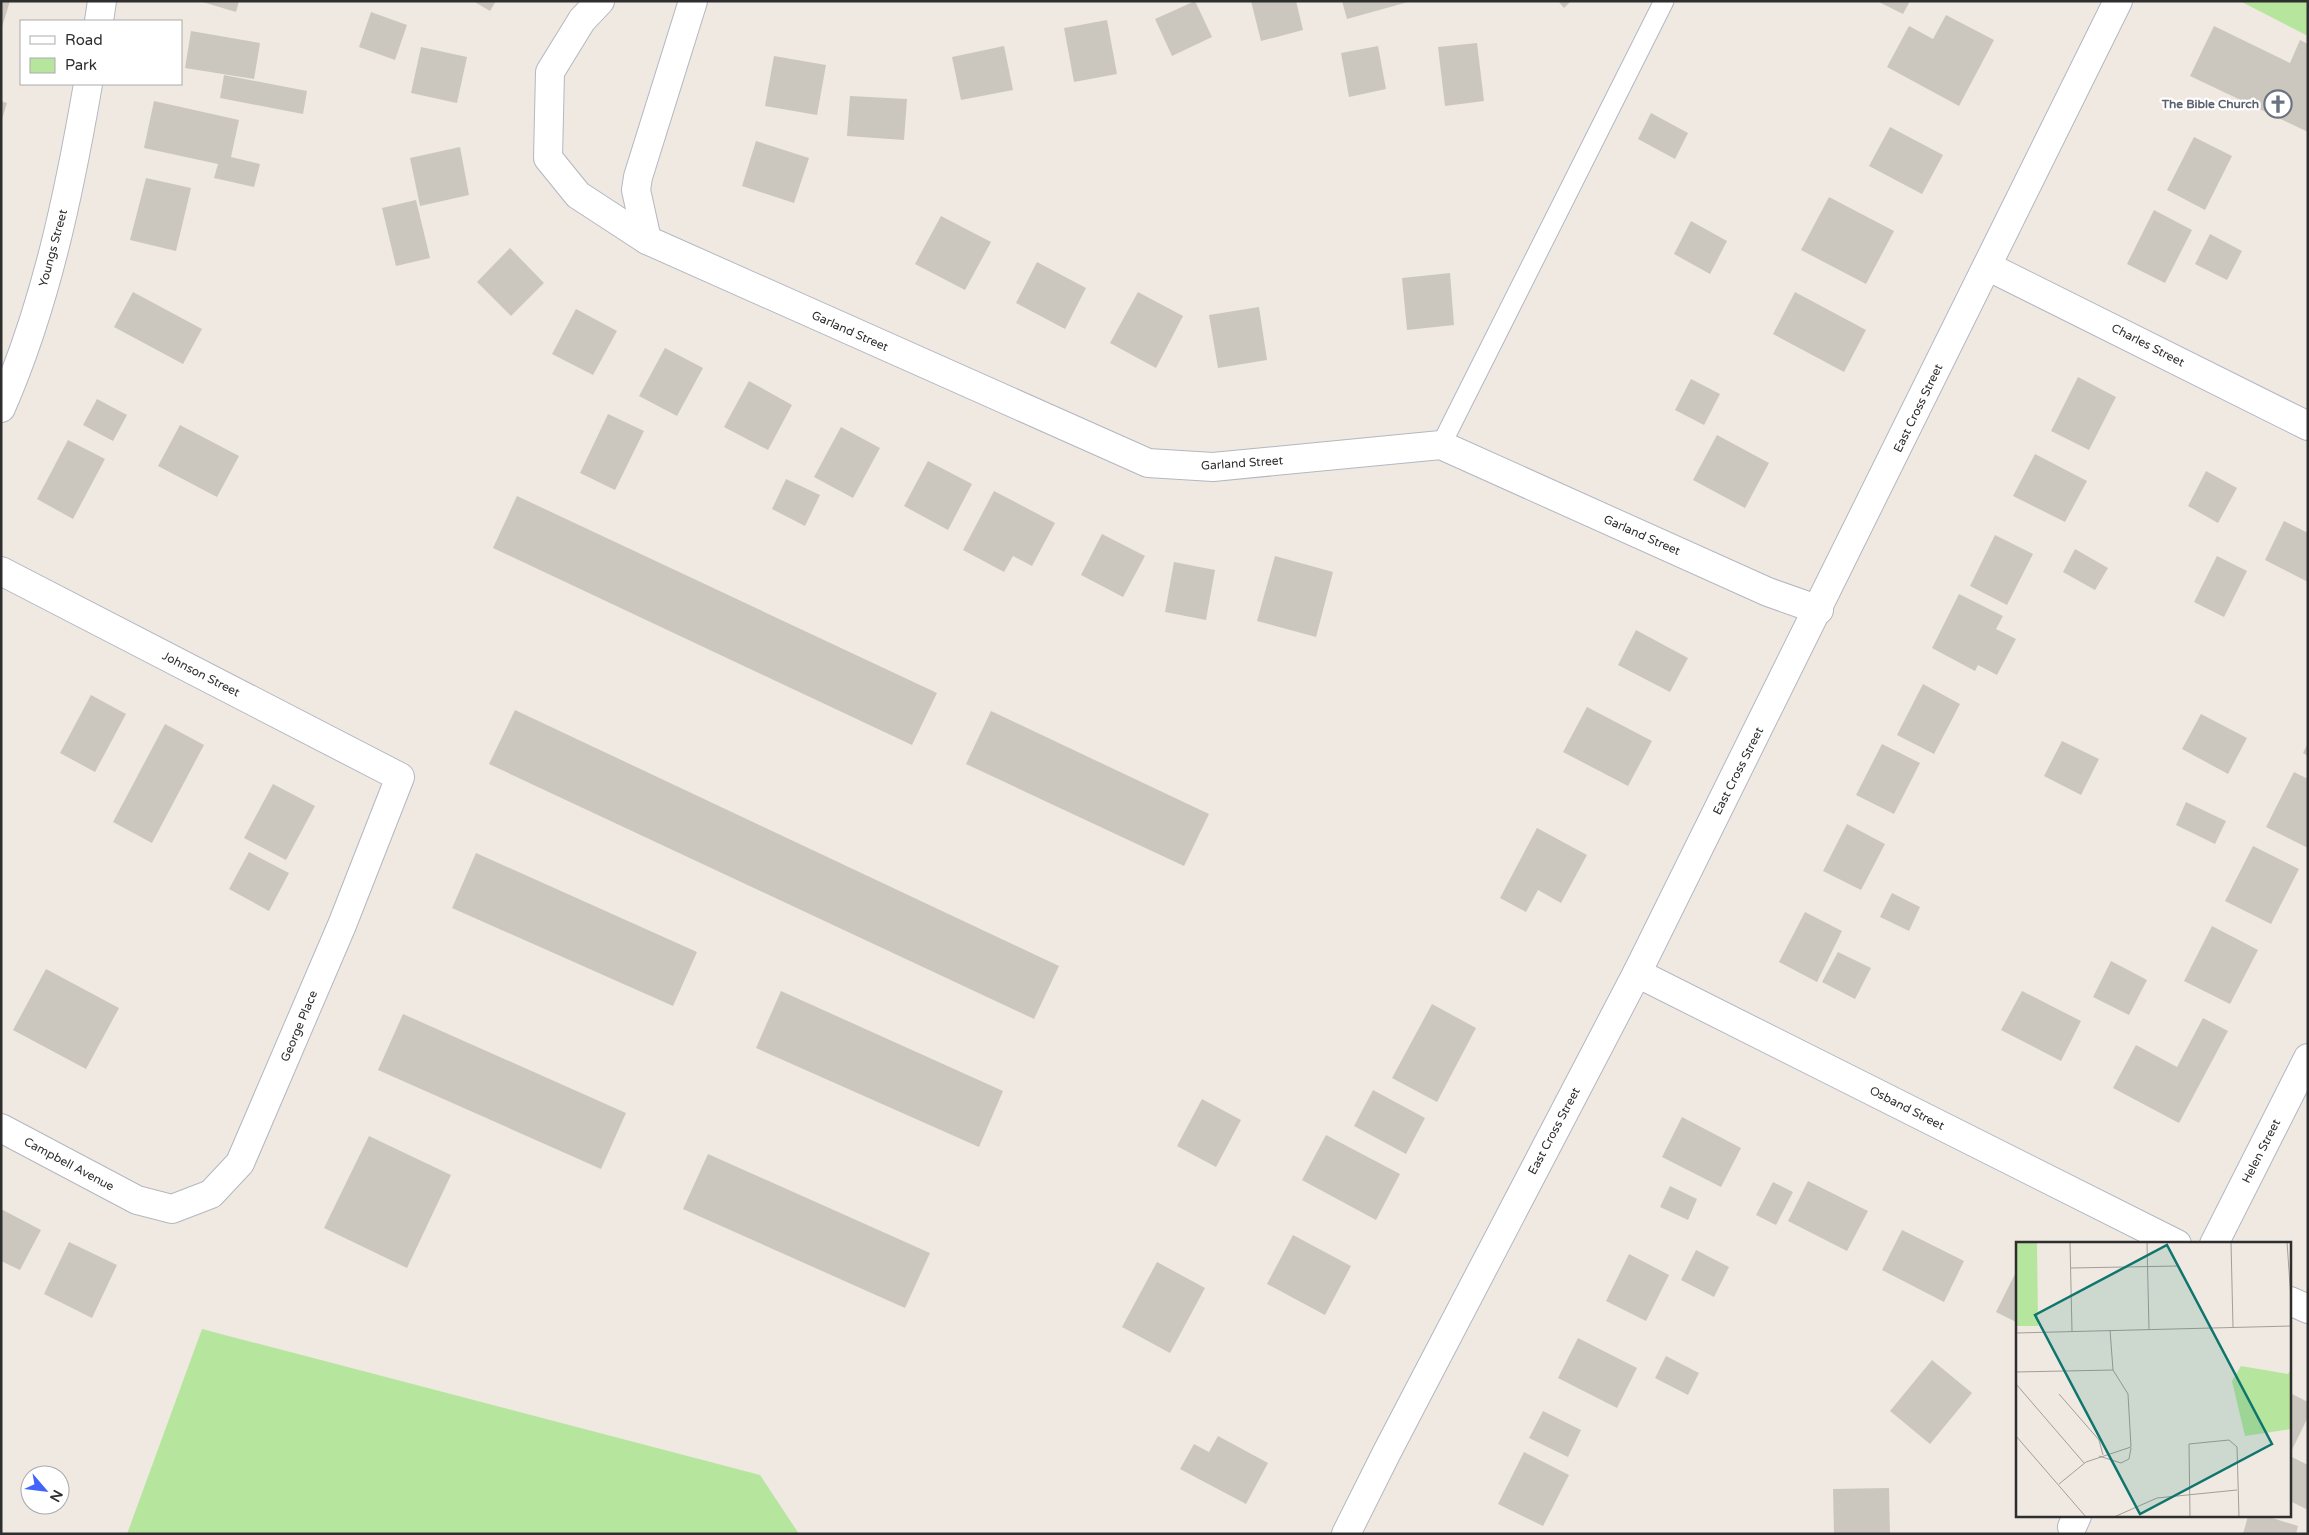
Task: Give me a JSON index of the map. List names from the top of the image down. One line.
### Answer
{"streets":{"street":["Youngs Street","Garland Street","Charles Street","East Cross Street","Johnson Street","George Place","Osband Street","Helen Street","Campbell Avenue"]},"crossings":[["Garland Street","East Cross Street"],["Charles Street","East Cross Street"],["East Cross Street","Osband Street"],["Johnson Street","George Place"],["George Place","Campbell Avenue"]],"places":{"church":["The Bible Church"]},"legend":["Road","Park"],"north":"bottom right"}
